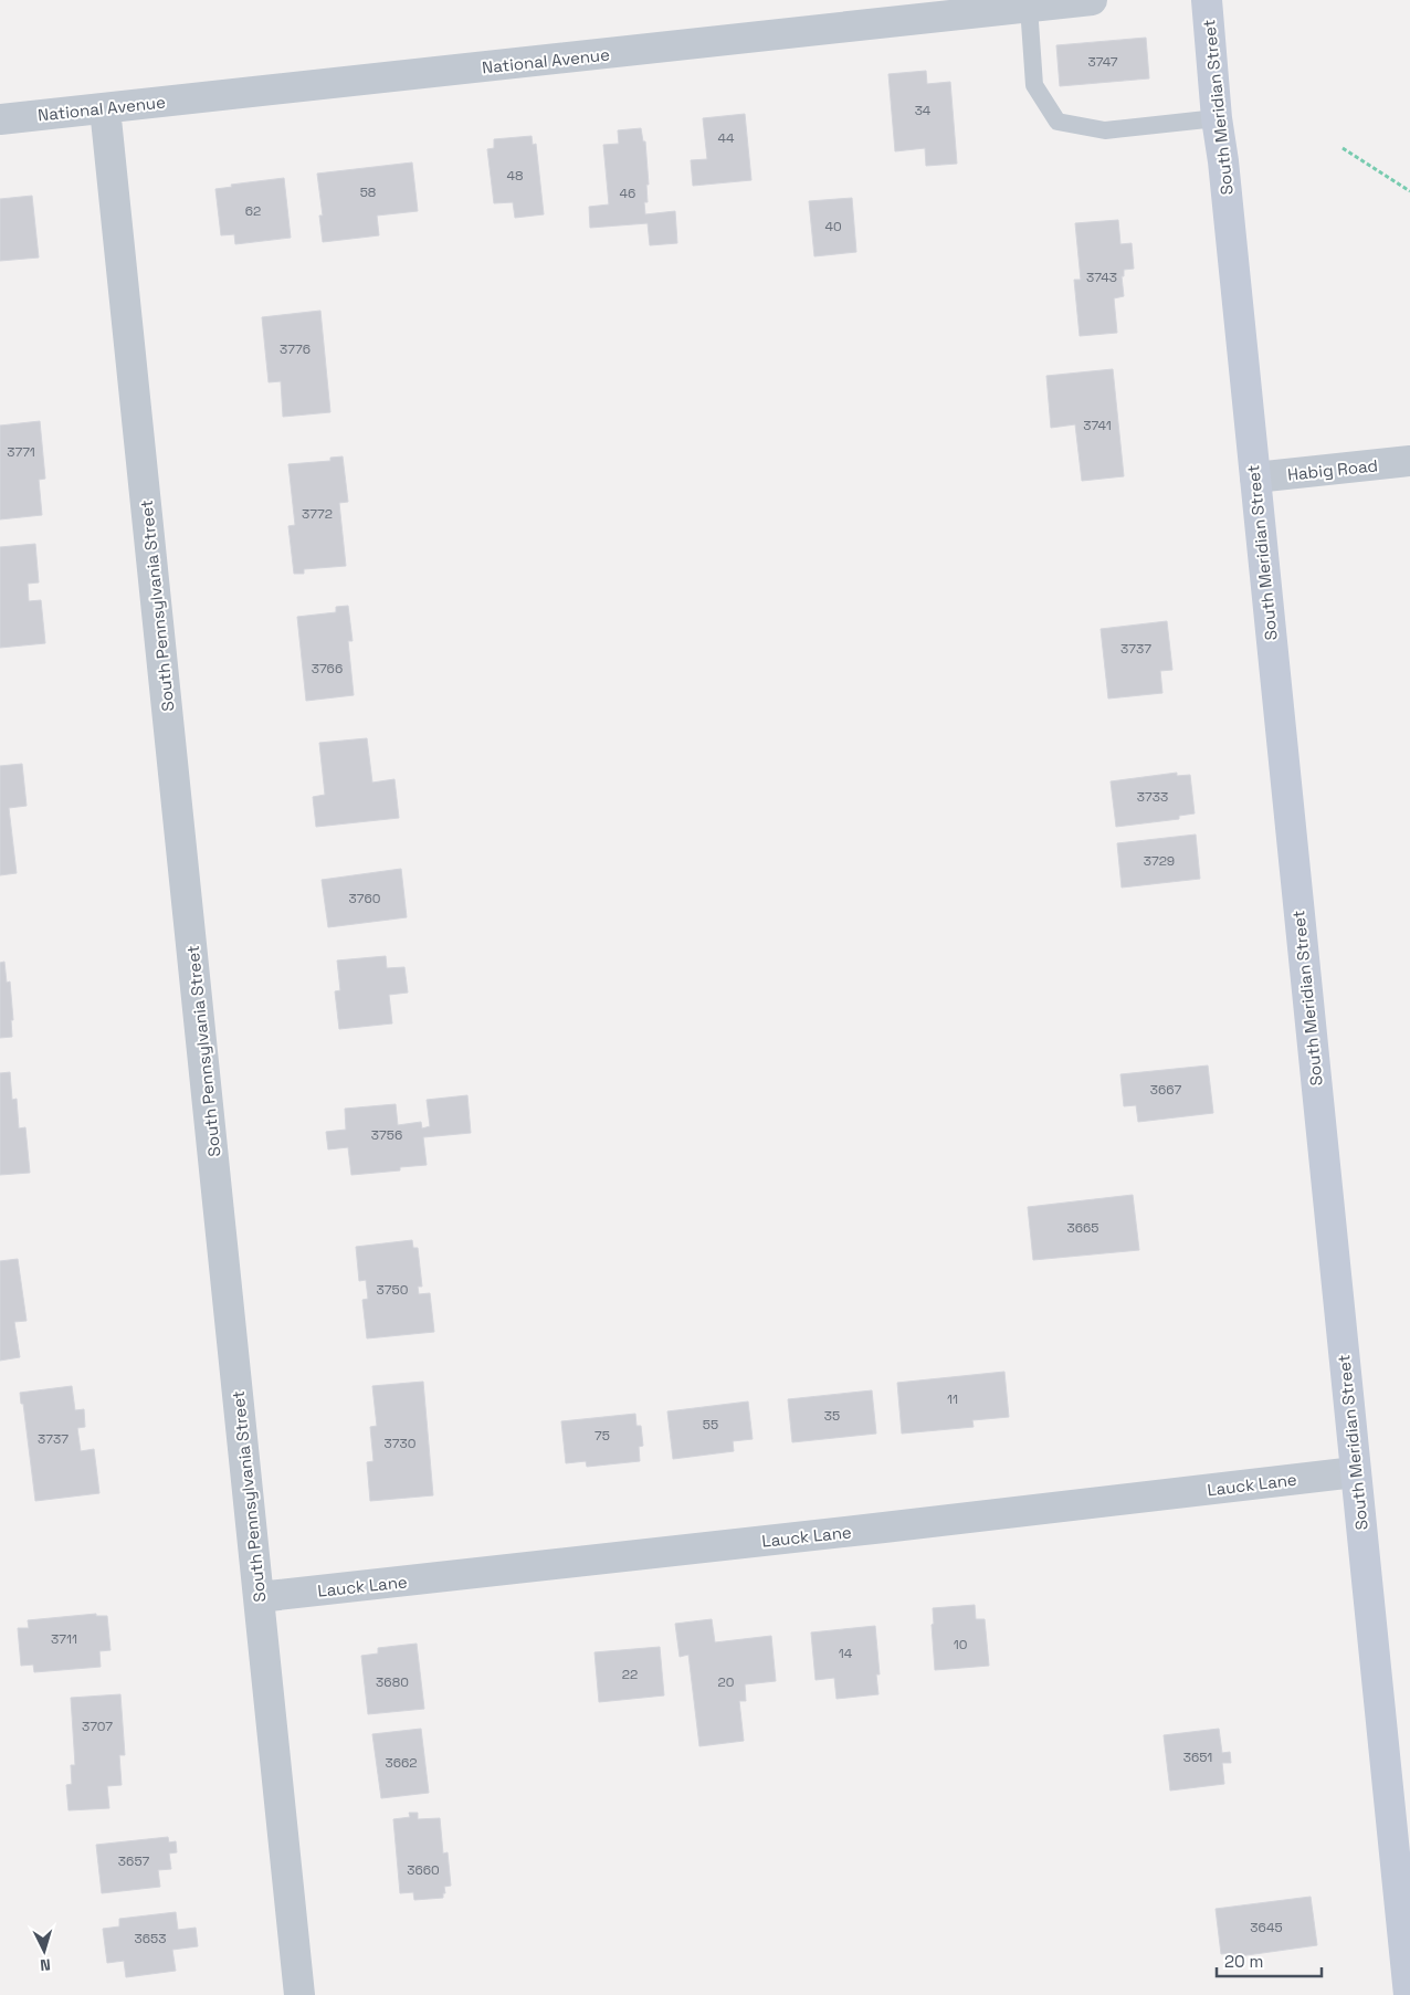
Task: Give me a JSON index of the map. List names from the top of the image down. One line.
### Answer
{"streets":{"main road":["South Meridian Street"],"street":["National Avenue","Habig Road","South Pennsylvania Street","Lauck Lane"]},"crossings":[["National Avenue","South Pennsylvania Street"],["South Meridian Street","Habig Road"],["South Meridian Street","Lauck Lane"],["South Pennsylvania Street","Lauck Lane"]],"house_numbers":["3747","34","44","48","58","46","62","40","3743","3776","3741","3771","3772","3737","3766","3733","3729","3760","3667","3756","3665","3750","11","35","55","75","3737","3730","3711","10","14","22","3680","20","3707","3651","3662","3657","3660","3645","3653"],"scale_bar":"20 m","north":"bottom"}
